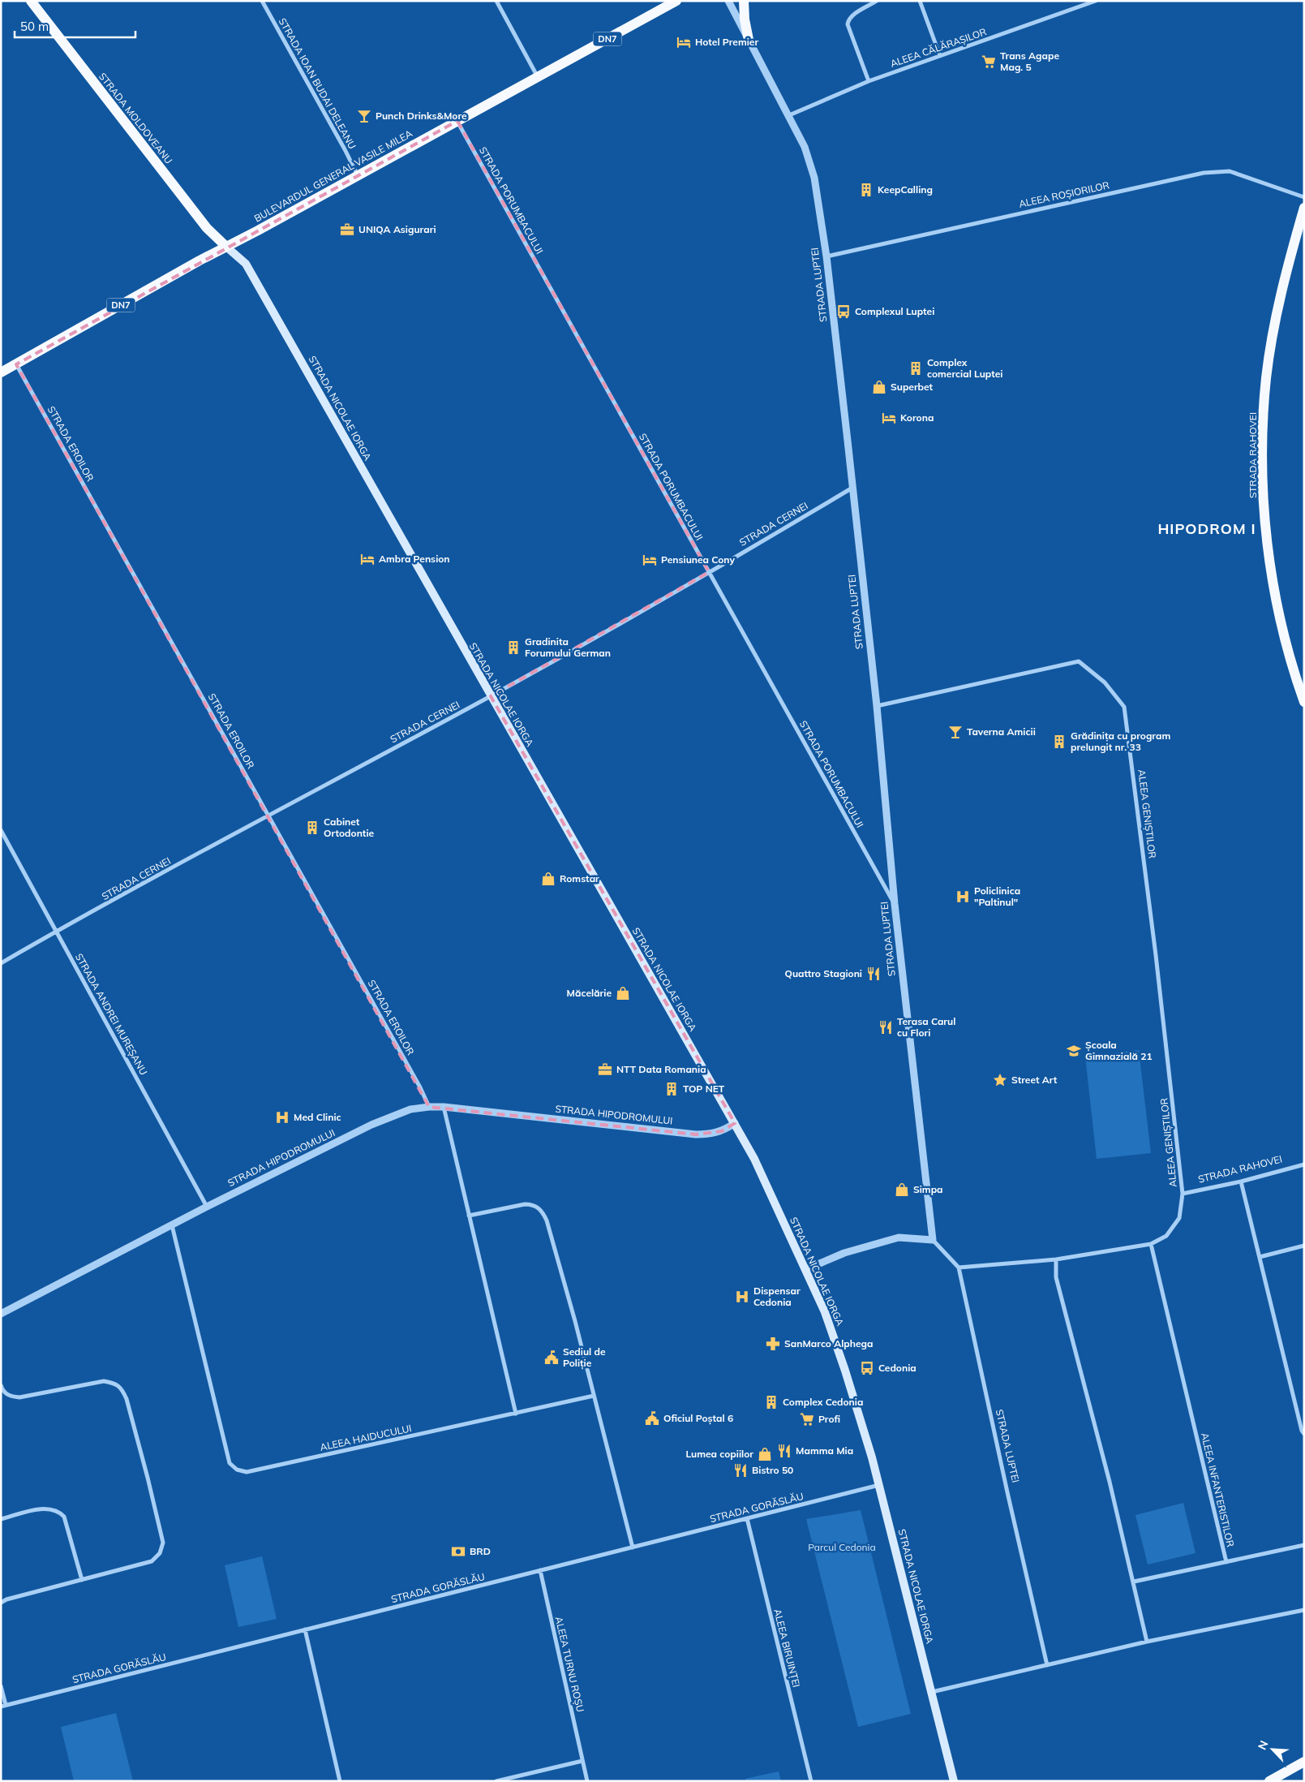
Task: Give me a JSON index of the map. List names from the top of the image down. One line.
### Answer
{"streets":{"main road":["DN7","STRADA MOLDOVEANU","BULEVARDUL GENERAL VASILE MILEA","STRADA NICOLAE IORGA","STRADA RAHOVEI"],"street":["ALEEA CĂLĂRAȘILOR","STRADA IOAN BUDAI DELEANU","ALEEA ROȘIORILOR","STRADA PORUMBACULUI","STRADA LUPTEI","STRADA EROILOR","STRADA CERNEI","ALEEA GENIȘTILOR","STRADA ANDREI MUREȘANU","STRADA HIPODROMULUI","ALEEA HAIDUCULUI","ALEEA INFANTERISTILOR","STRADA GORĂSLĂU","ALEEA BIRUINȚEI","ALEEA TURNU ROȘU"]},"crossings":[["ALEEA CĂLĂRAȘILOR","STRADA LUPTEI"],["STRADA IOAN BUDAI DELEANU","BULEVARDUL GENERAL VASILE MILEA"],["STRADA MOLDOVEANU","BULEVARDUL GENERAL VASILE MILEA"],["STRADA MOLDOVEANU","STRADA NICOLAE IORGA"],["BULEVARDUL GENERAL VASILE MILEA","STRADA PORUMBACULUI"],["BULEVARDUL GENERAL VASILE MILEA","STRADA NICOLAE IORGA"],["BULEVARDUL GENERAL VASILE MILEA","STRADA EROILOR"],["ALEEA ROȘIORILOR","STRADA LUPTEI"],["STRADA PORUMBACULUI","STRADA LUPTEI"],["STRADA PORUMBACULUI","STRADA CERNEI"],["STRADA LUPTEI","STRADA CERNEI"],["STRADA LUPTEI","ALEEA GENIȘTILOR"],["STRADA NICOLAE IORGA","STRADA CERNEI"],["STRADA NICOLAE IORGA","STRADA HIPODROMULUI"],["STRADA NICOLAE IORGA","STRADA GORĂSLĂU"],["STRADA EROILOR","STRADA CERNEI"],["STRADA EROILOR","STRADA HIPODROMULUI"],["STRADA RAHOVEI","ALEEA GENIȘTILOR"],["STRADA CERNEI","STRADA ANDREI MUREȘANU"],["STRADA ANDREI MUREȘANU","STRADA HIPODROMULUI"],["STRADA HIPODROMULUI","ALEEA HAIDUCULUI"],["STRADA GORĂSLĂU","ALEEA BIRUINȚEI"],["STRADA GORĂSLĂU","ALEEA TURNU ROȘU"]],"districts":["HIPODROM I"],"parks":["Parcul Cedonia"],"places":{"hotel":["Hotel Premier","Korona","Ambra Pension","Pensiunea Cony"],"supermarket":["Trans Agape Mag. 5","Profi"],"bar":["Punch Drinks&More","Taverna Amicii"],"building":["KeepCalling","Complex comercial Luptei","Gradinita Forumului German","Grădinița cu program prelungit nr. 33","Cabinet Ortodontie","TOP NET","Complex Cedonia"],"office":["UNIQA Asigurari","NTT Data Romania"],"bus stop":["Complexul Luptei","Cedonia"],"shop":["Superbet","Romstar","Măcelărie","Simpa","Lumea copiilor"],"hospital":["Policlinica \"Paltinul\"","Med Clinic","Dispensar Cedonia"],"restaurant":["Quattro Stagioni","Terasa Carul cu Flori","Mamma Mia","Bistro 50"],"school or university":["Școala Gimnazială 21"],"place":["Street Art"],"pharmacy":["SanMarco Alphega"],"public building":["Sediul de Poliție","Oficiul Poștal 6"],"bank":["BRD"]},"scale_bar":"50 m","north":"top left"}
